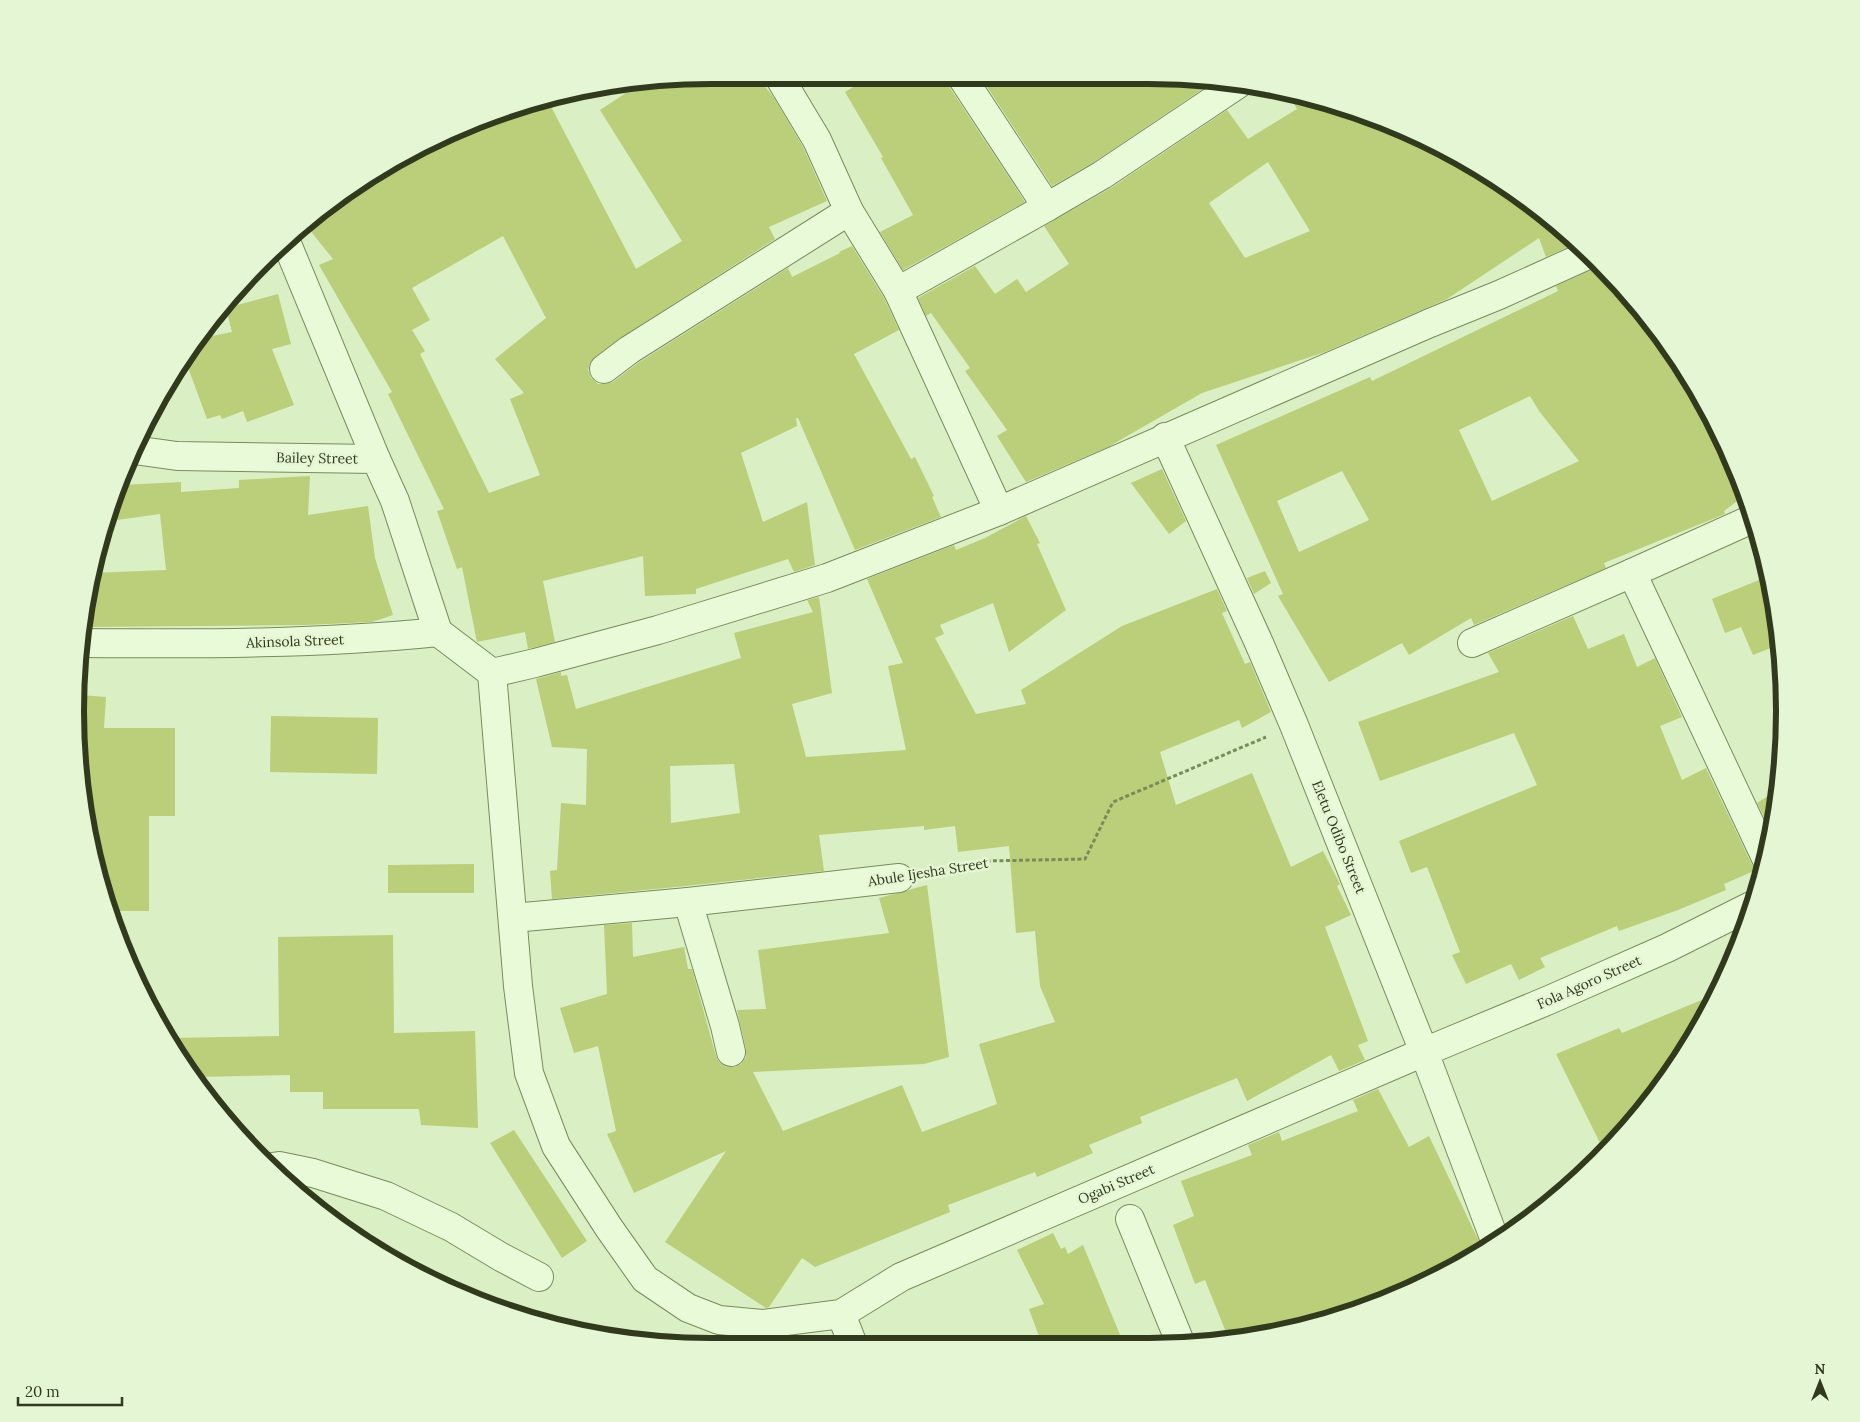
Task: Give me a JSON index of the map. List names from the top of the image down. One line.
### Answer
{"streets":{"street":["Bailey Street","Akinsola Street","Eletu Odibo Street","Abule Ijesha Street","Fola Agoro Street","Ogabi Street"]},"crossings":[["Bailey Street","Akinsola Street"],["Eletu Odibo Street","Abule Ijesha Street"],["Eletu Odibo Street","Fola Agoro Street"],["Eletu Odibo Street","Ogabi Street"],["Fola Agoro Street","Ogabi Street"]],"scale_bar":"20 m","north":"top"}
